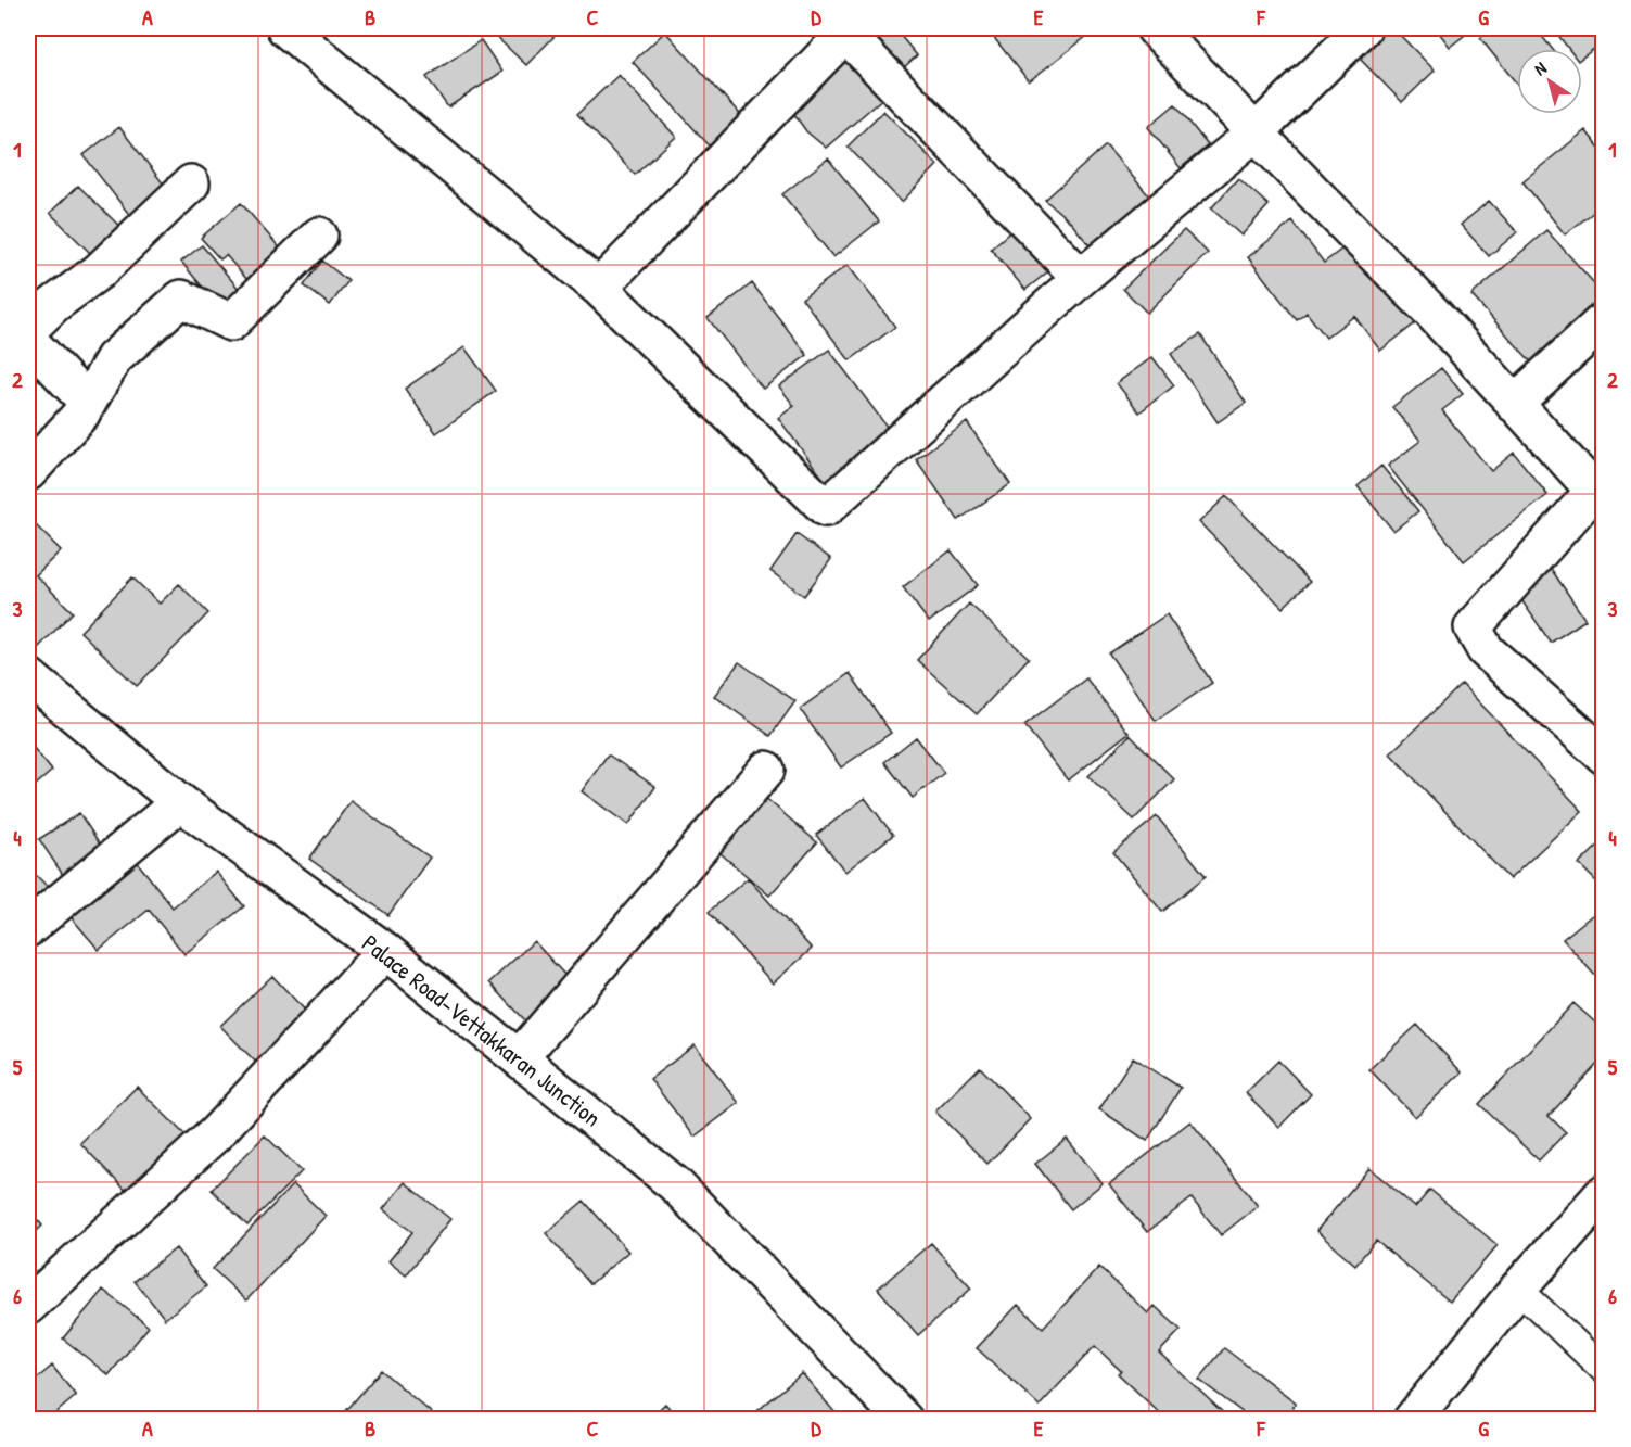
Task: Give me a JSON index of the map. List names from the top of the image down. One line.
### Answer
{"streets":{"street":["Palace Road-Vettakkaran Junction"]},"north":"top left","grid":{"columns":["A","B","C","D","E","F","G"],"rows":["1","2","3","4","5","6"]}}
